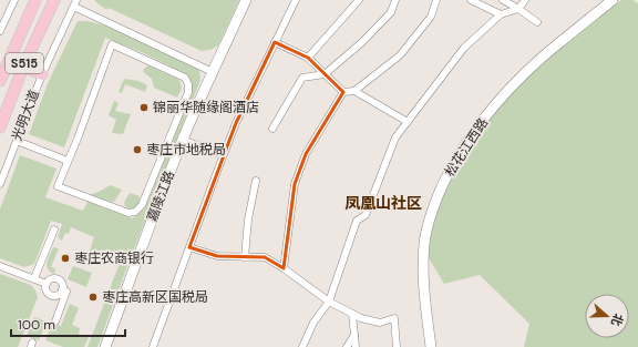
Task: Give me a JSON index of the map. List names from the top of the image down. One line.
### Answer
{"streets":{"main road":["S515","光明大道"],"street":["松花江西路","嘉陵江路"]},"districts":["凤凰山社区"],"places":["锦丽华随缘阁酒店","枣庄市地税局","枣庄农商银行","枣庄高新区国税局"],"scale_bar":"100 m","north":"right"}
